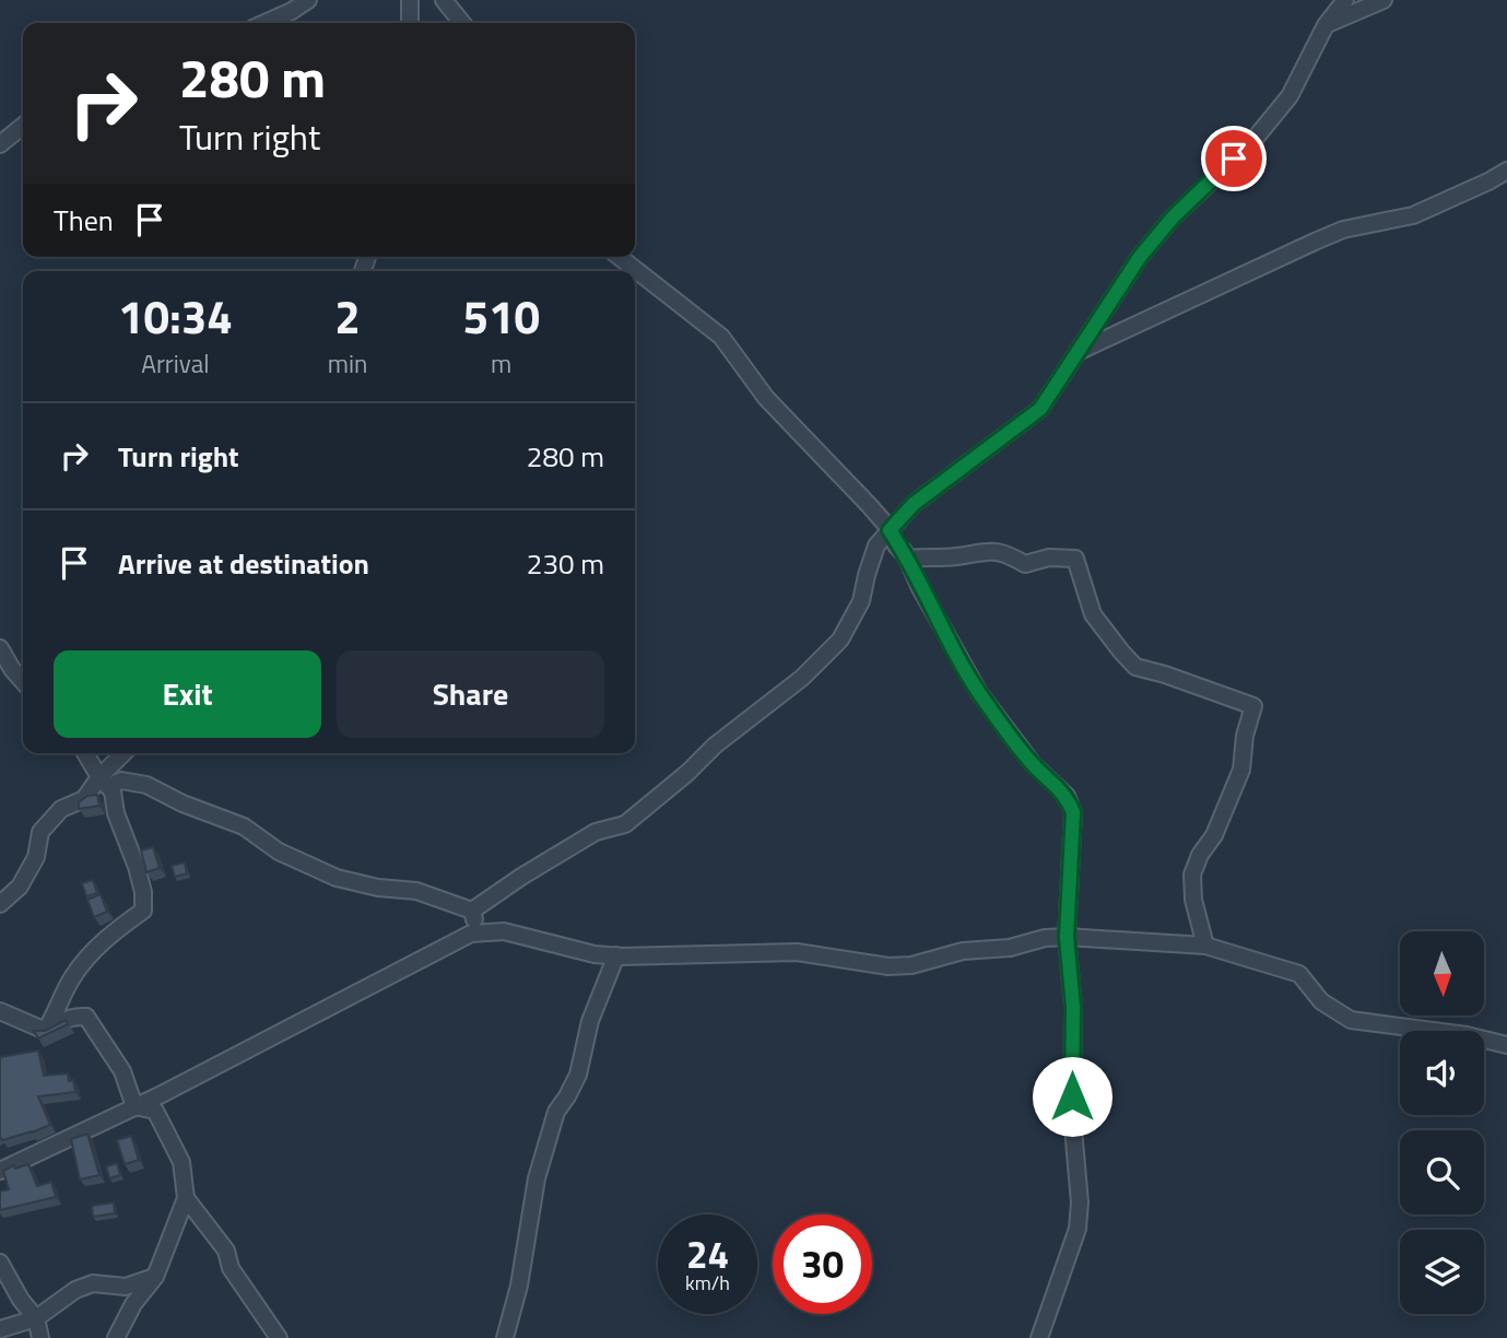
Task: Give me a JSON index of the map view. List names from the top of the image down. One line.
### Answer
{"north":"bottom","page":{"turn":["280 m","Turn right"],"then":"Then","eta":["10:34","Arrival","2","min","510","m"],"list":[{"name":"Turn right","value":"280 m"},{"name":"Arrive at destination","value":"230 m"}],"buttons":["Exit","Share"],"speed":"24 km/h","limit":"30"}}
